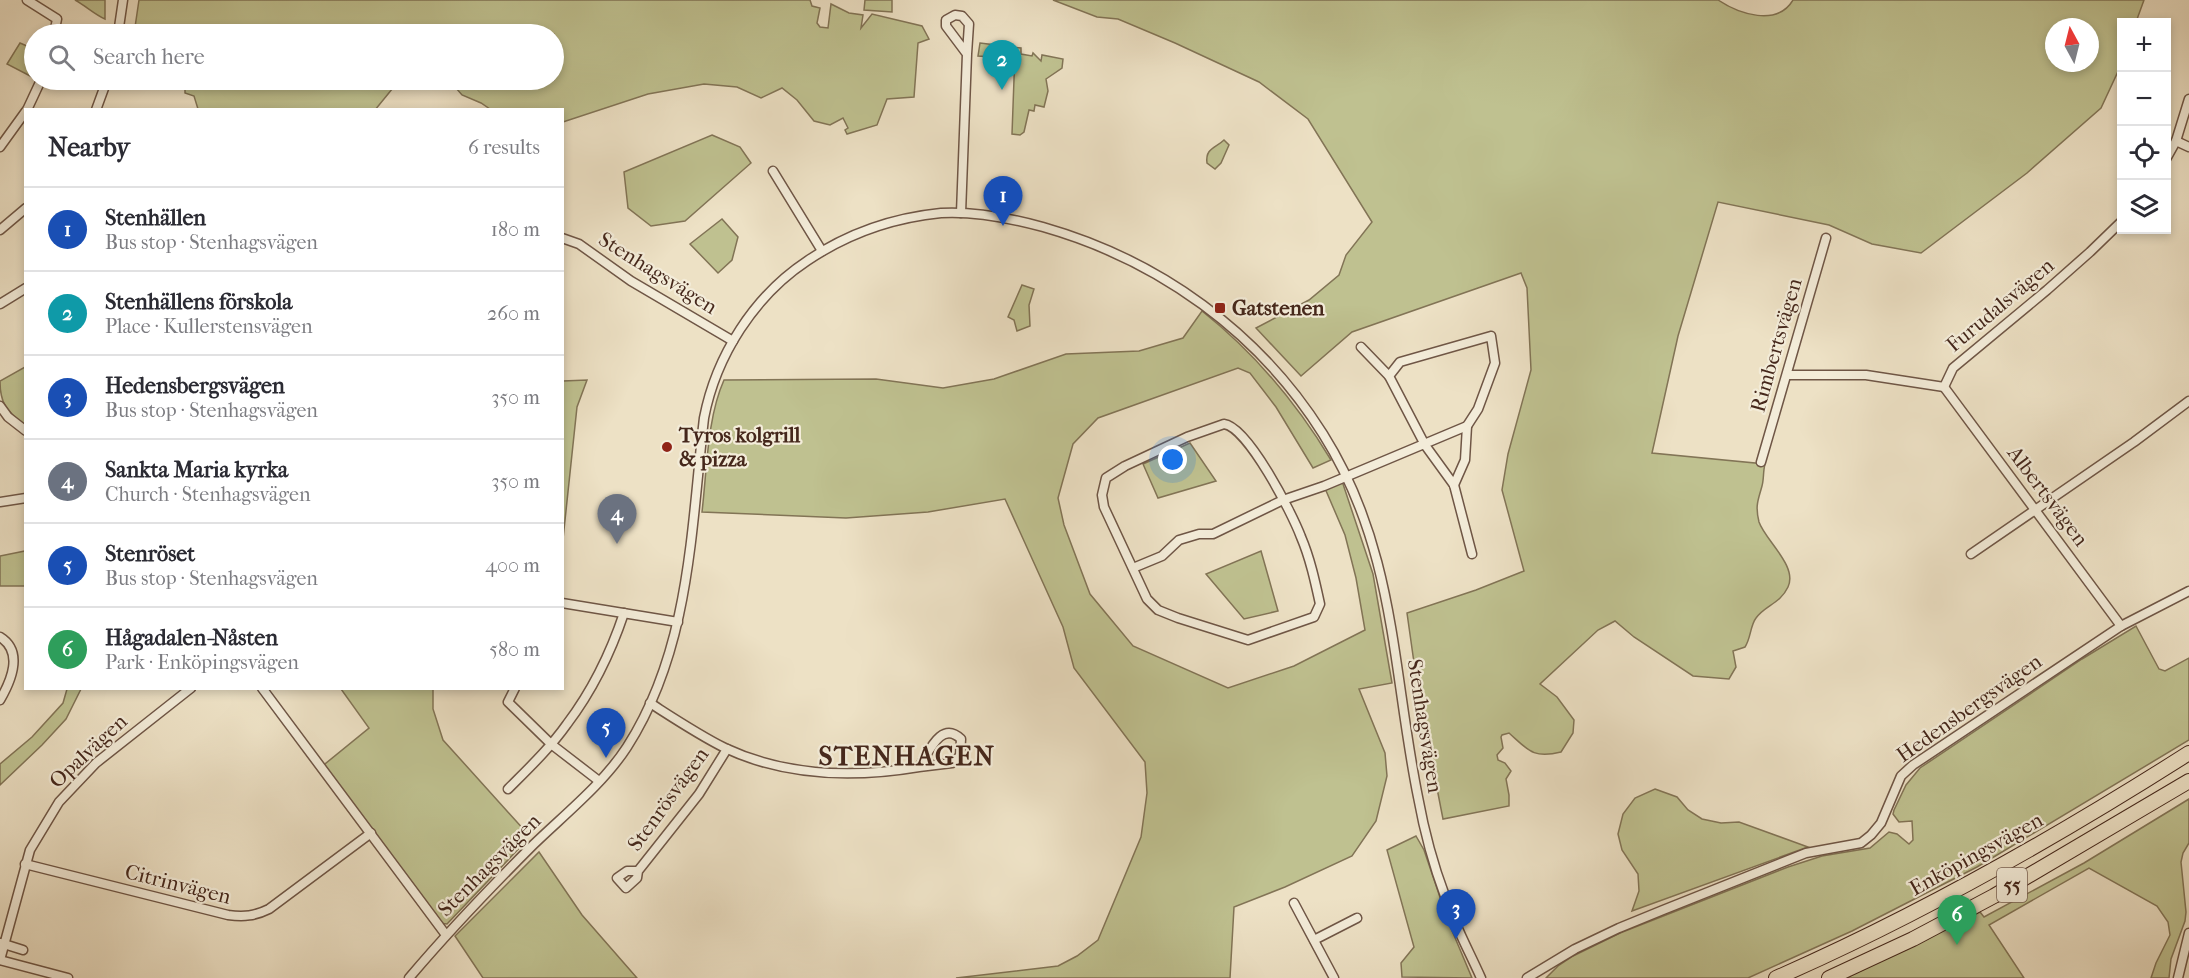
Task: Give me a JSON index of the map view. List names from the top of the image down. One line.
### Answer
{"streets":{"main road":["Enköpingsvägen","55"],"street":["Stenhagsvägen","Furudalsvägen","Rimbertsvägen","Albertsvägen","Hedensbergsvägen","Opalvägen","Stenrösvägen","Citrinvägen"]},"crossings":[["Stenhagsvägen","Stenrösvägen"],["Furudalsvägen","Albertsvägen"],["Albertsvägen","Hedensbergsvägen"],["Opalvägen","Citrinvägen"]],"districts":["STENHAGEN"],"places":{"transit":["Gatstenen"],"other":["Tyros kolgrill & pizza"]},"north":"top","page":{"map_buttons":["+","−"],"search":"Search here","pins":["2","1","4","5","3","6"],"heading":["Nearby","6 results"],"list":[{"mark":"1","name":"Stenhällen","note":"Bus stop · Stenhagsvägen","value":"180 m"},{"mark":"2","name":"Stenhällens förskola","note":"Place · Kullerstensvägen","value":"260 m"},{"mark":"3","name":"Hedensbergsvägen","note":"Bus stop · Stenhagsvägen","value":"350 m"},{"mark":"4","name":"Sankta Maria kyrka","note":"Church · Stenhagsvägen","value":"350 m"},{"mark":"5","name":"Stenröset","note":"Bus stop · Stenhagsvägen","value":"400 m"},{"mark":"6","name":"Hågadalen-Nåsten","note":"Park · Enköpingsvägen","value":"580 m"}]}}
